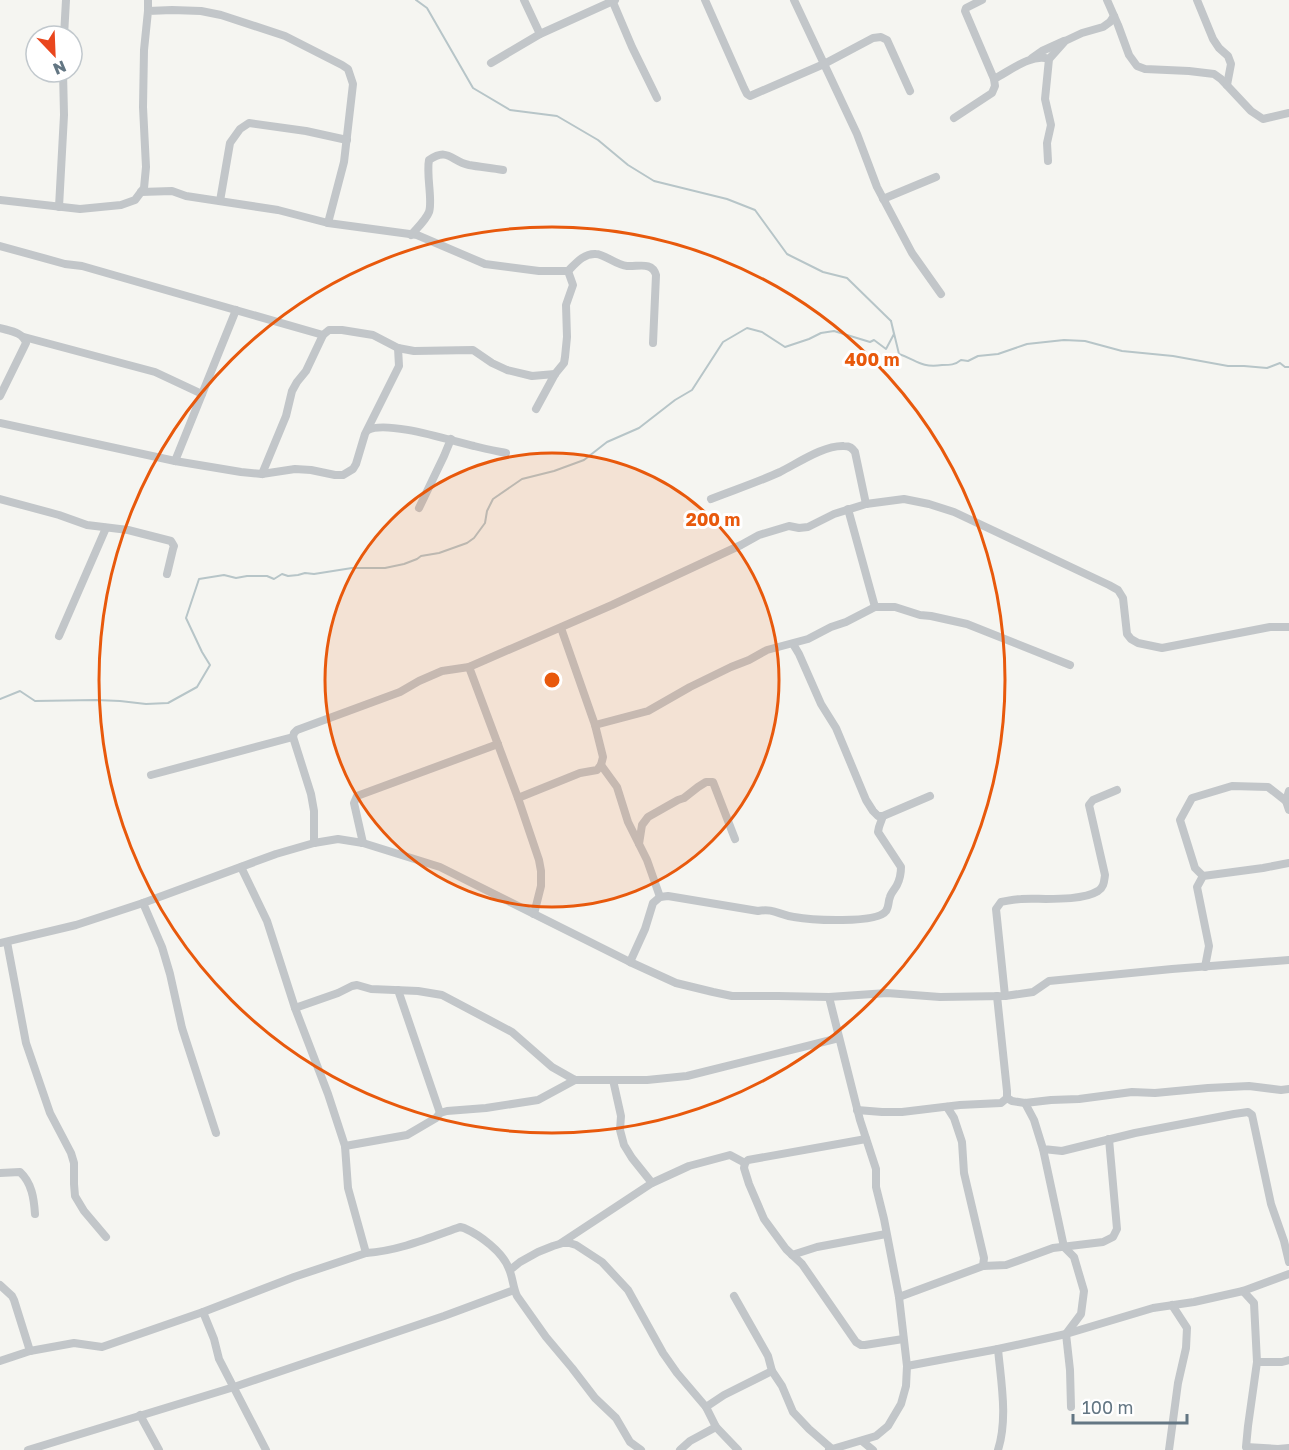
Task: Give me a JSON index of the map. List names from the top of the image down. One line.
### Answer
{"scale_bar":"100 m","north":"bottom right","rings":["400 m","200 m"]}
